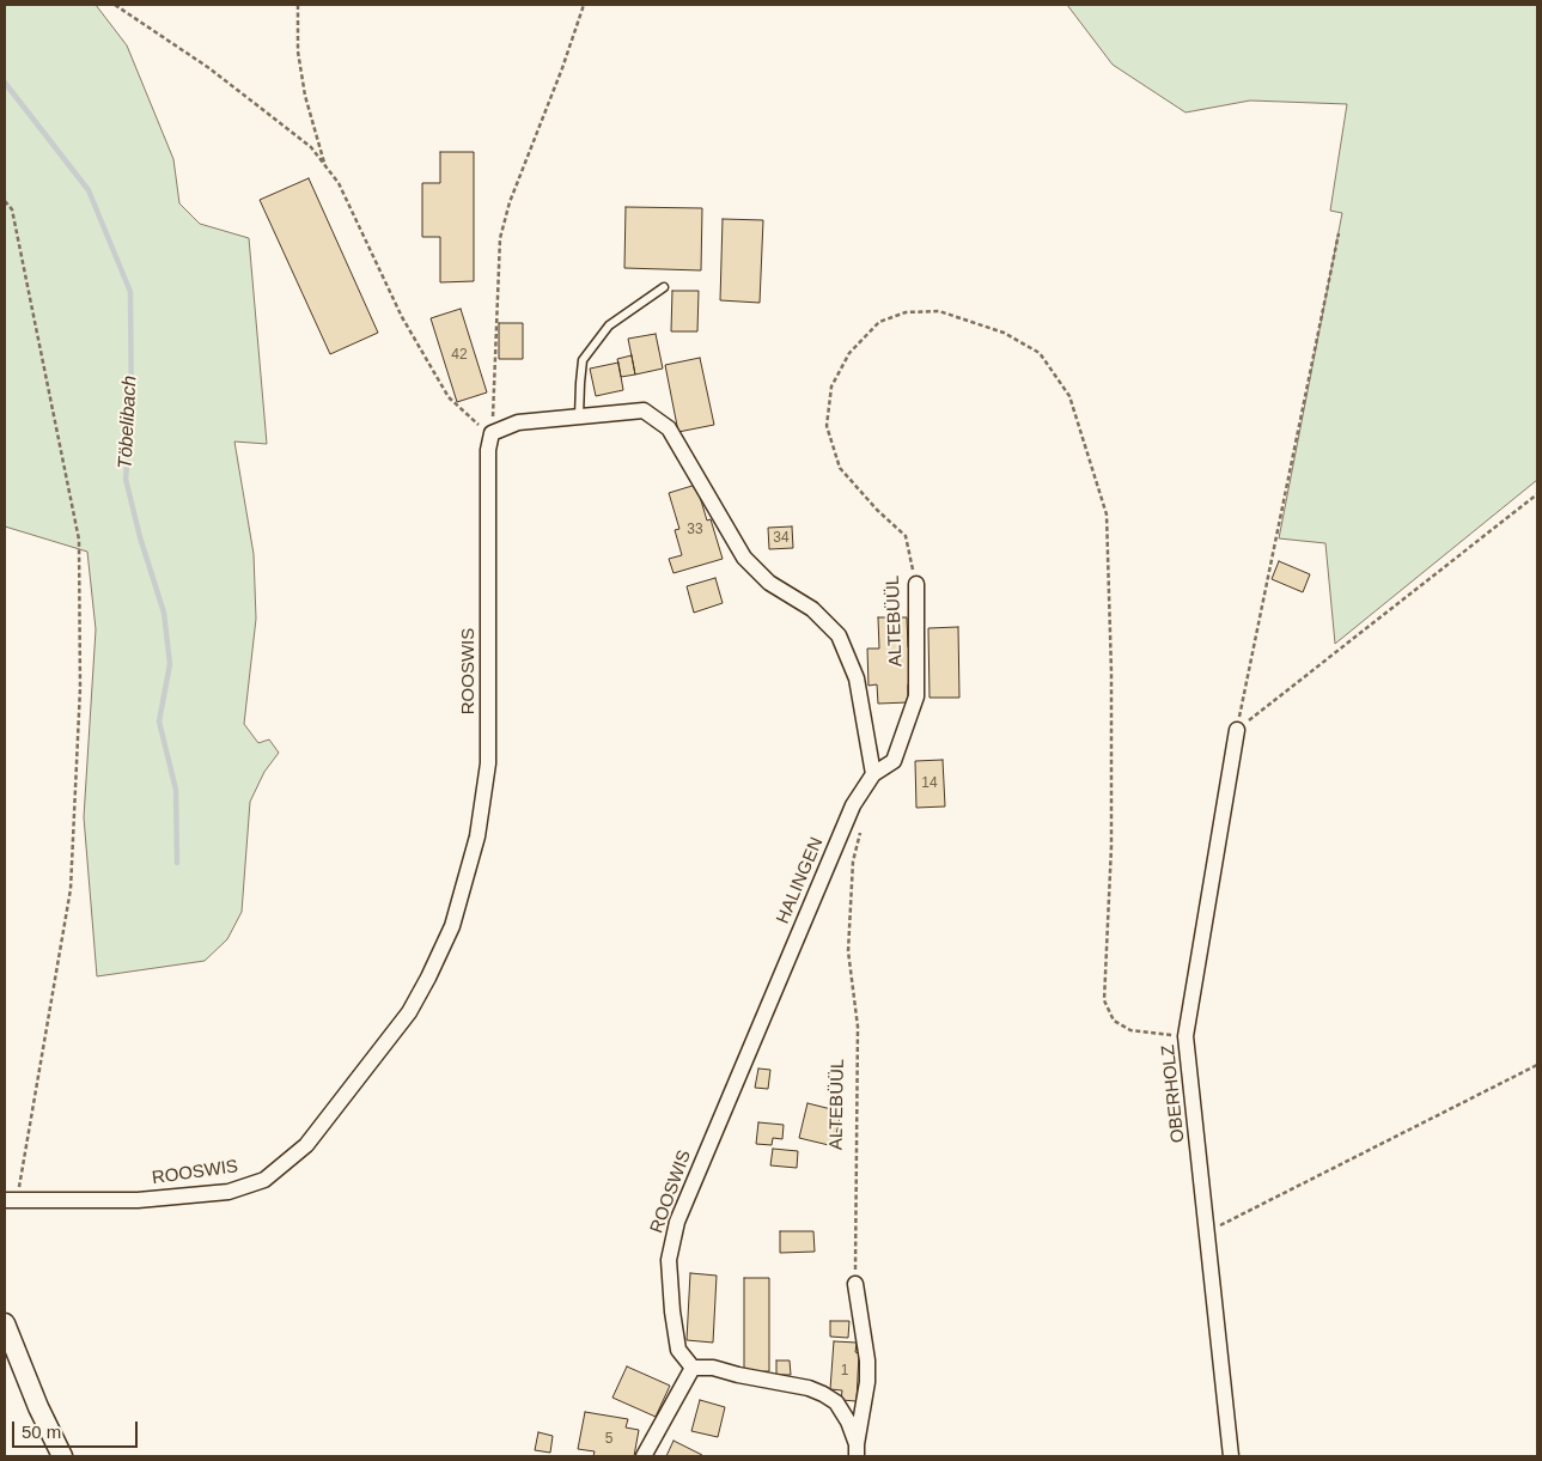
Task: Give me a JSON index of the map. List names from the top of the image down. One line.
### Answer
{"streets":{"street":["ALTEBÜÜL","ROOSWIS","HALINGEN","OBERHOLZ"]},"crossings":[["ALTEBÜÜL","HALINGEN"],["ALTEBÜÜL","OBERHOLZ"],["ROOSWIS","HALINGEN"]],"water":["Töbelibach"],"house_numbers":["42","33","34","14","1","5"],"scale_bar":"50 m"}
